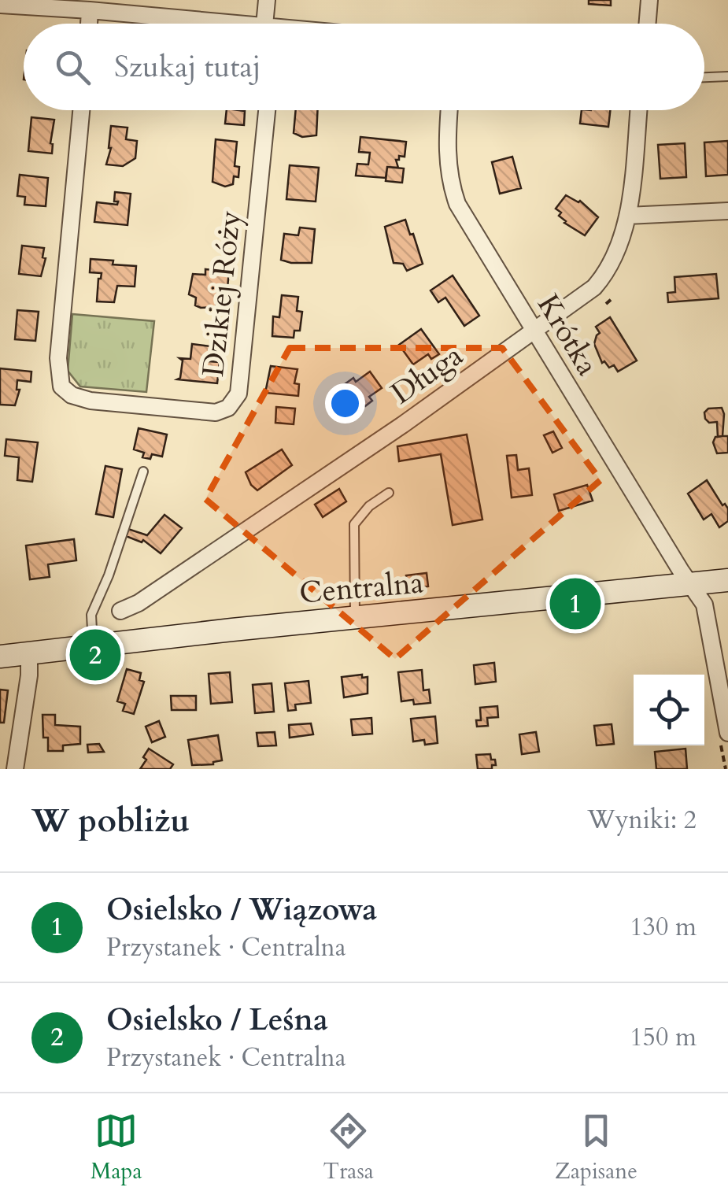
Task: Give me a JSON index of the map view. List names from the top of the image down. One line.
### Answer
{"streets":{"street":["Dzikiej Róży","Krótka","Długa","Centralna"]},"crossings":[["Krótka","Długa"],["Krótka","Centralna"]],"page":{"search":"Szukaj tutaj","pins":["1","2"],"heading":["W pobliżu","Wyniki: 2"],"list":[{"mark":"1","name":"Osielsko / Wiązowa","note":"Przystanek · Centralna","value":"130 m"},{"mark":"2","name":"Osielsko / Leśna","note":"Przystanek · Centralna","value":"150 m"}],"nav":["Mapa","Trasa","Zapisane"]}}
